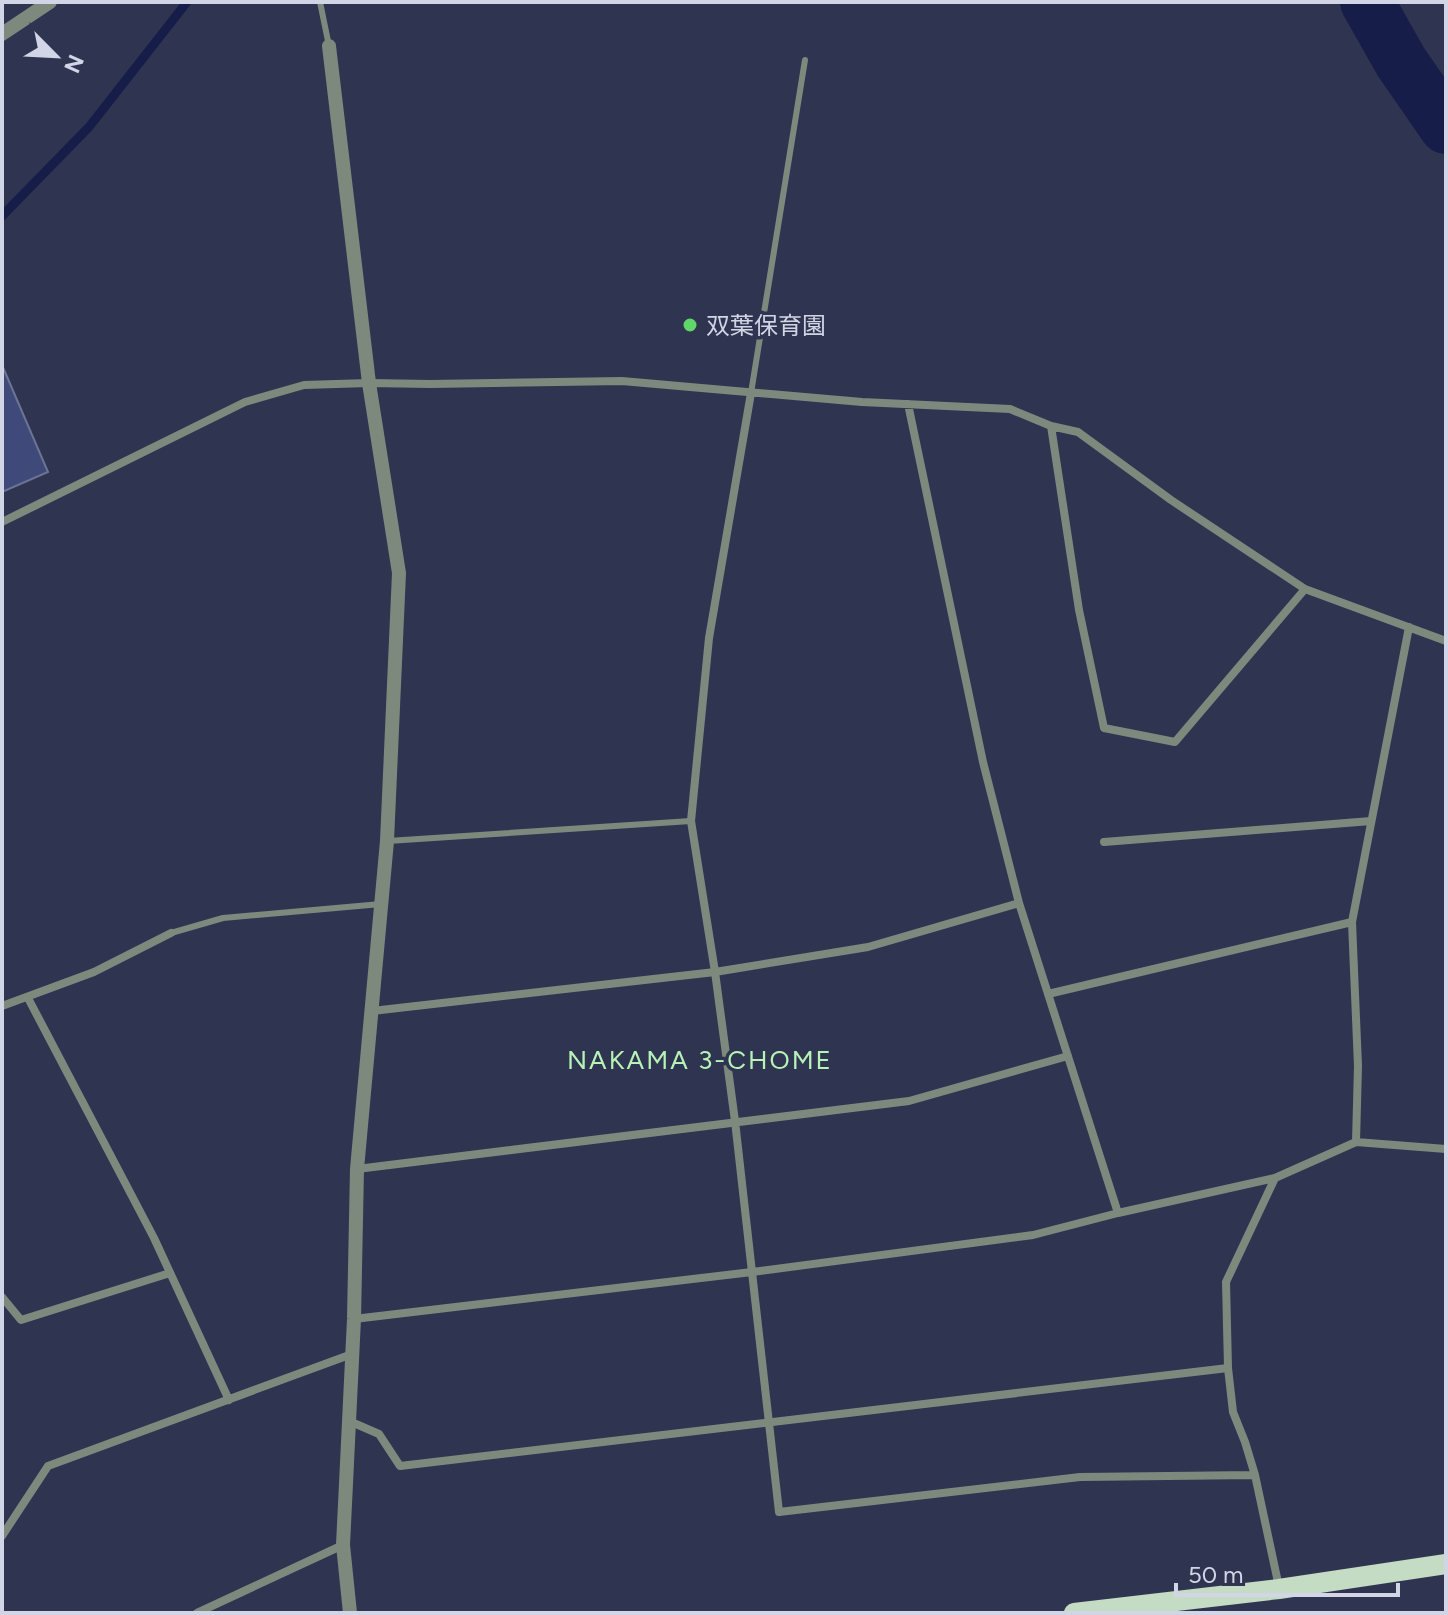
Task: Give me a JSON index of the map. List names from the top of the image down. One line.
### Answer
{"districts":["NAKAMA 3-CHOME"],"places":["双葉保育園"],"scale_bar":"50 m","north":"bottom right"}
